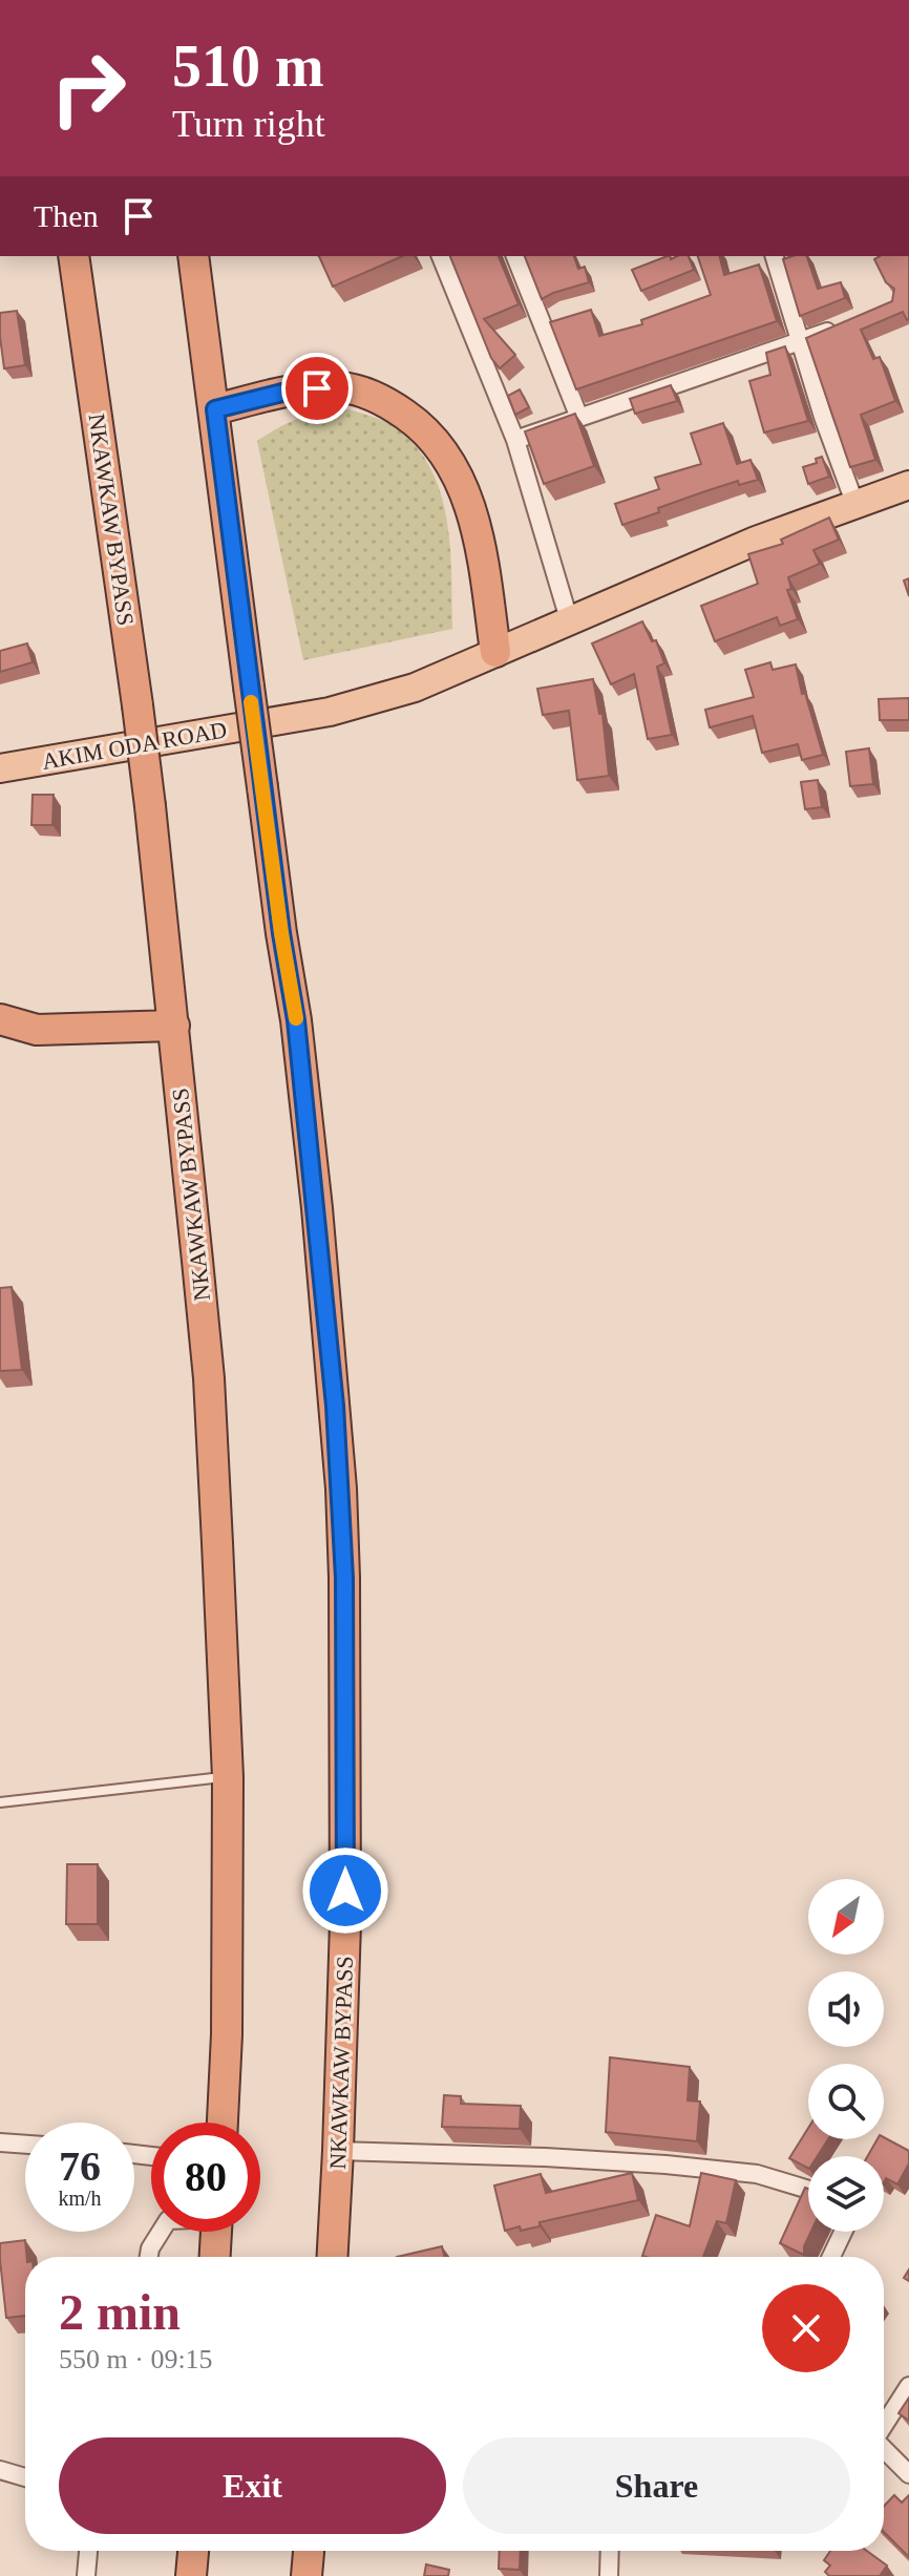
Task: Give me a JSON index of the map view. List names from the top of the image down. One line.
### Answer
{"streets":{"highway":["NKAWKAW BYPASS"],"main road":["AKIM ODA ROAD"]},"north":"bottom left","page":{"turn":["510 m","Turn right"],"then":"Then","speed":"76 km/h","limit":"80","heading":["2 min","550 m · 09:15"],"buttons":["Exit","Share"]}}
